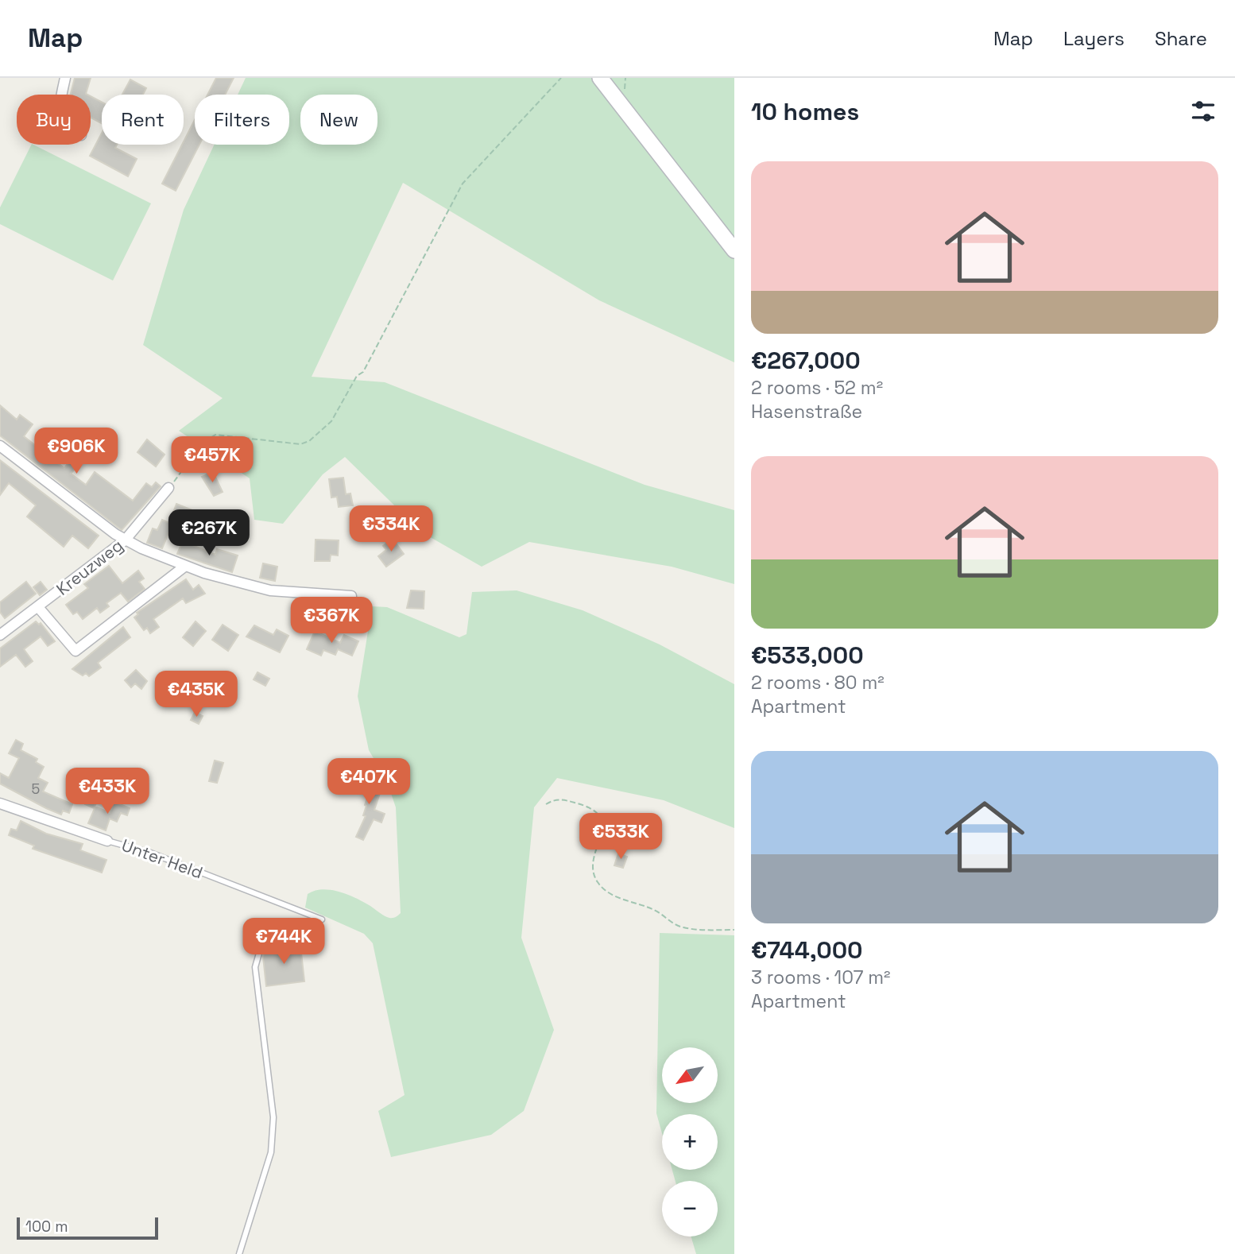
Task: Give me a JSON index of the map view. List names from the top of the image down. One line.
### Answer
{"streets":{"street":["Kreuzweg","Unter Held"]},"house_numbers":["5"],"scale_bar":"100 m","north":"bottom left","page":{"header":"Map","nav":["Map","Layers","Share"],"heading":"10 homes","chip":["Buy","Rent","Filters","New"],"list":[{"name":"€267,000","note":"2 rooms · 52 m² · Hasenstraße"},{"name":"€533,000","note":"2 rooms · 80 m² · Apartment"},{"name":"€744,000","note":"3 rooms · 107 m² · Apartment"}],"price":["€906K","€457K","€334K","€267K","€367K","€435K","€407K","€433K","€533K","€744K"],"map_buttons":["+","−"],"scale":"100 m"}}
